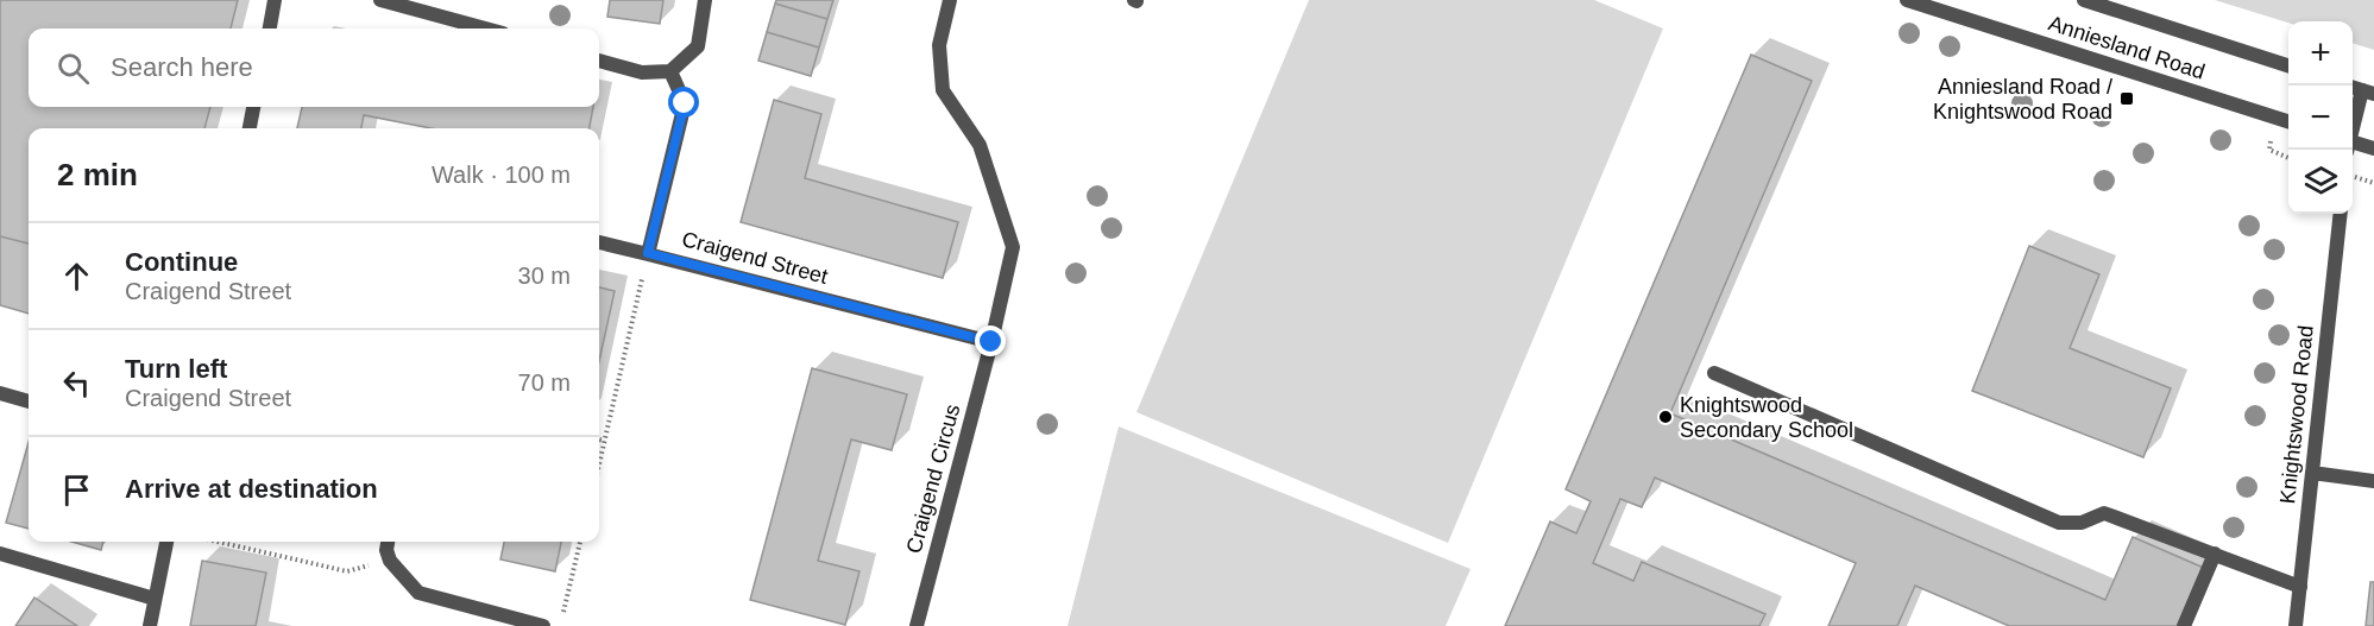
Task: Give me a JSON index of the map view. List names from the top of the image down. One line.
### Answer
{"streets":{"street":["Anniesland Road","Craigend Street","Knightswood Road","Craigend Circus"]},"crossings":[["Craigend Street","Craigend Circus"]],"places":{"transit":["Anniesland Road / Knightswood Road"],"other":["Knightswood Secondary School"]},"page":{"map_buttons":["+","−"],"search":"Search here","heading":["2 min","Walk · 100 m"],"list":[["Continue","Craigend Street","30 m"],["Turn left","Craigend Street","70 m"],"Arrive at destination"]}}
